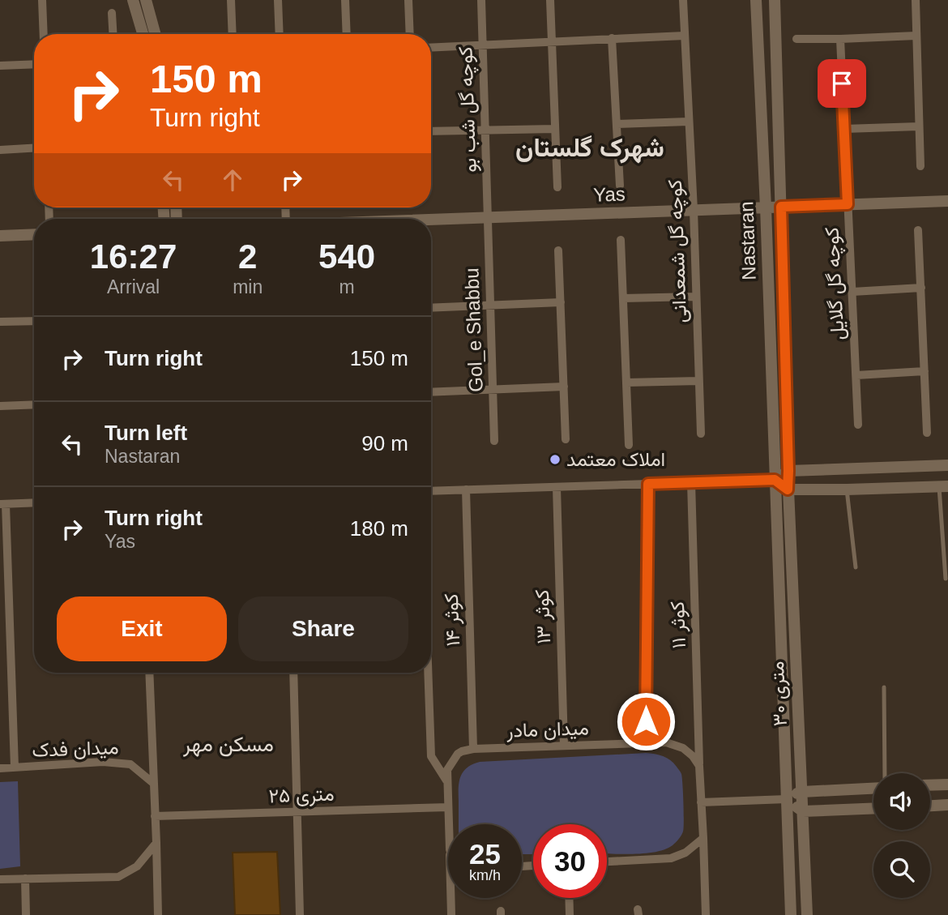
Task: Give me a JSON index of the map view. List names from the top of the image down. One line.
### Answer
{"streets":{"street":["کوچه گل شب بو","Yas","Nastaran","کوچه گل شمعدانی","کوچه گل گلایل","Gol_e Shabbu","کوثر ۱۳","کوثر ۱۴","کوثر ۱۱","۳۰ متری","میدان مادر","میدان فدک","۲۵ متری"]},"crossings":[["کوچه گل شب بو","Yas"],["کوچه گل شب بو","Gol_e Shabbu"],["Yas","Nastaran"],["Yas","کوچه گل شمعدانی"],["Yas","کوچه گل گلایل"],["Yas","Gol_e Shabbu"],["Nastaran","۳۰ متری"],["کوثر ۱۳","میدان مادر"],["کوثر ۱۴","میدان مادر"],["کوثر ۱۱","میدان مادر"]],"districts":["شهرک گلستان","مسکن مهر"],"places":["املاک معتمد"],"page":{"turn":["150 m","Turn right"],"eta":["16:27","Arrival","2","min","540","m"],"list":[{"name":"Turn right","value":"150 m"},{"name":"Turn left","note":"Nastaran","value":"90 m"},{"name":"Turn right","note":"Yas","value":"180 m"}],"buttons":["Exit","Share"],"speed":"25 km/h","limit":"30"}}
